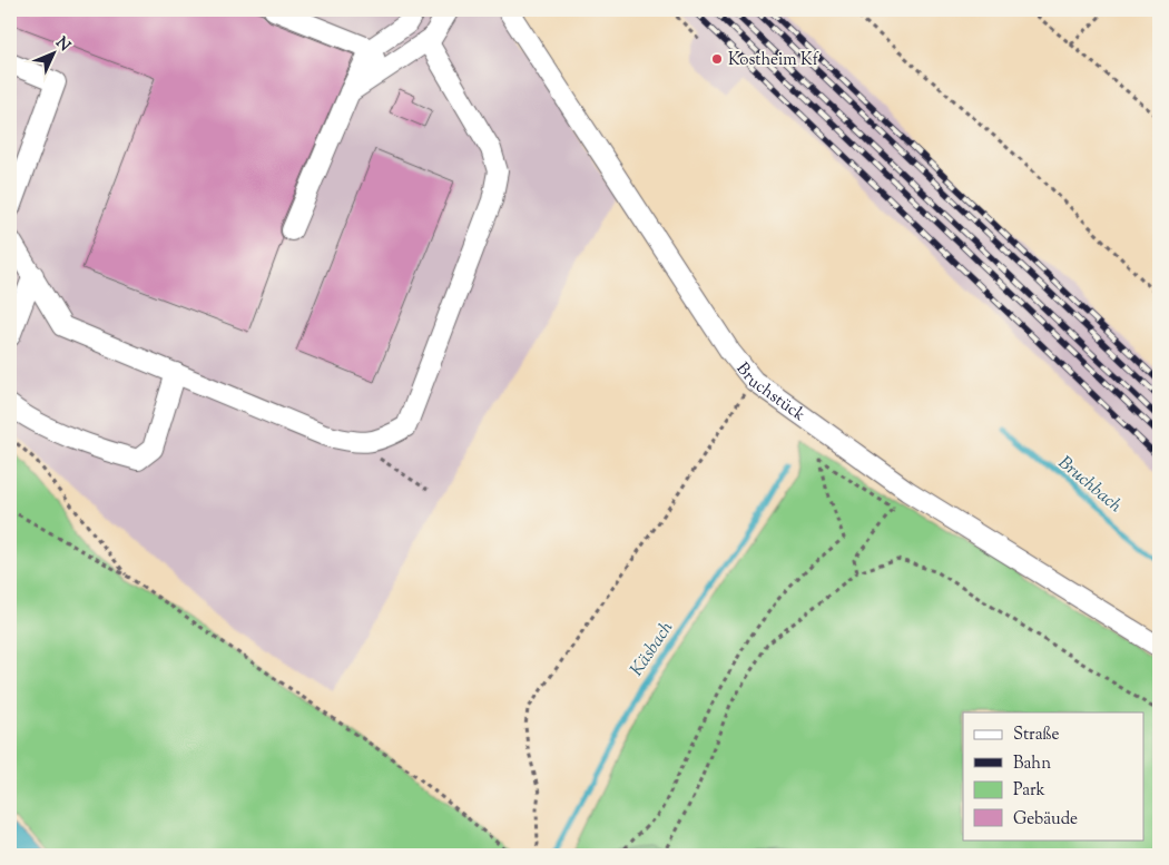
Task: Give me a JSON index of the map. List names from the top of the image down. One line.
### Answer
{"streets":{"lane":["Bruchstück"]},"water":["Bruchbach","Käsbach"],"places":["Kostheim Kf"],"legend":["Straße","Bahn","Park","Gebäude"],"north":"top right"}
